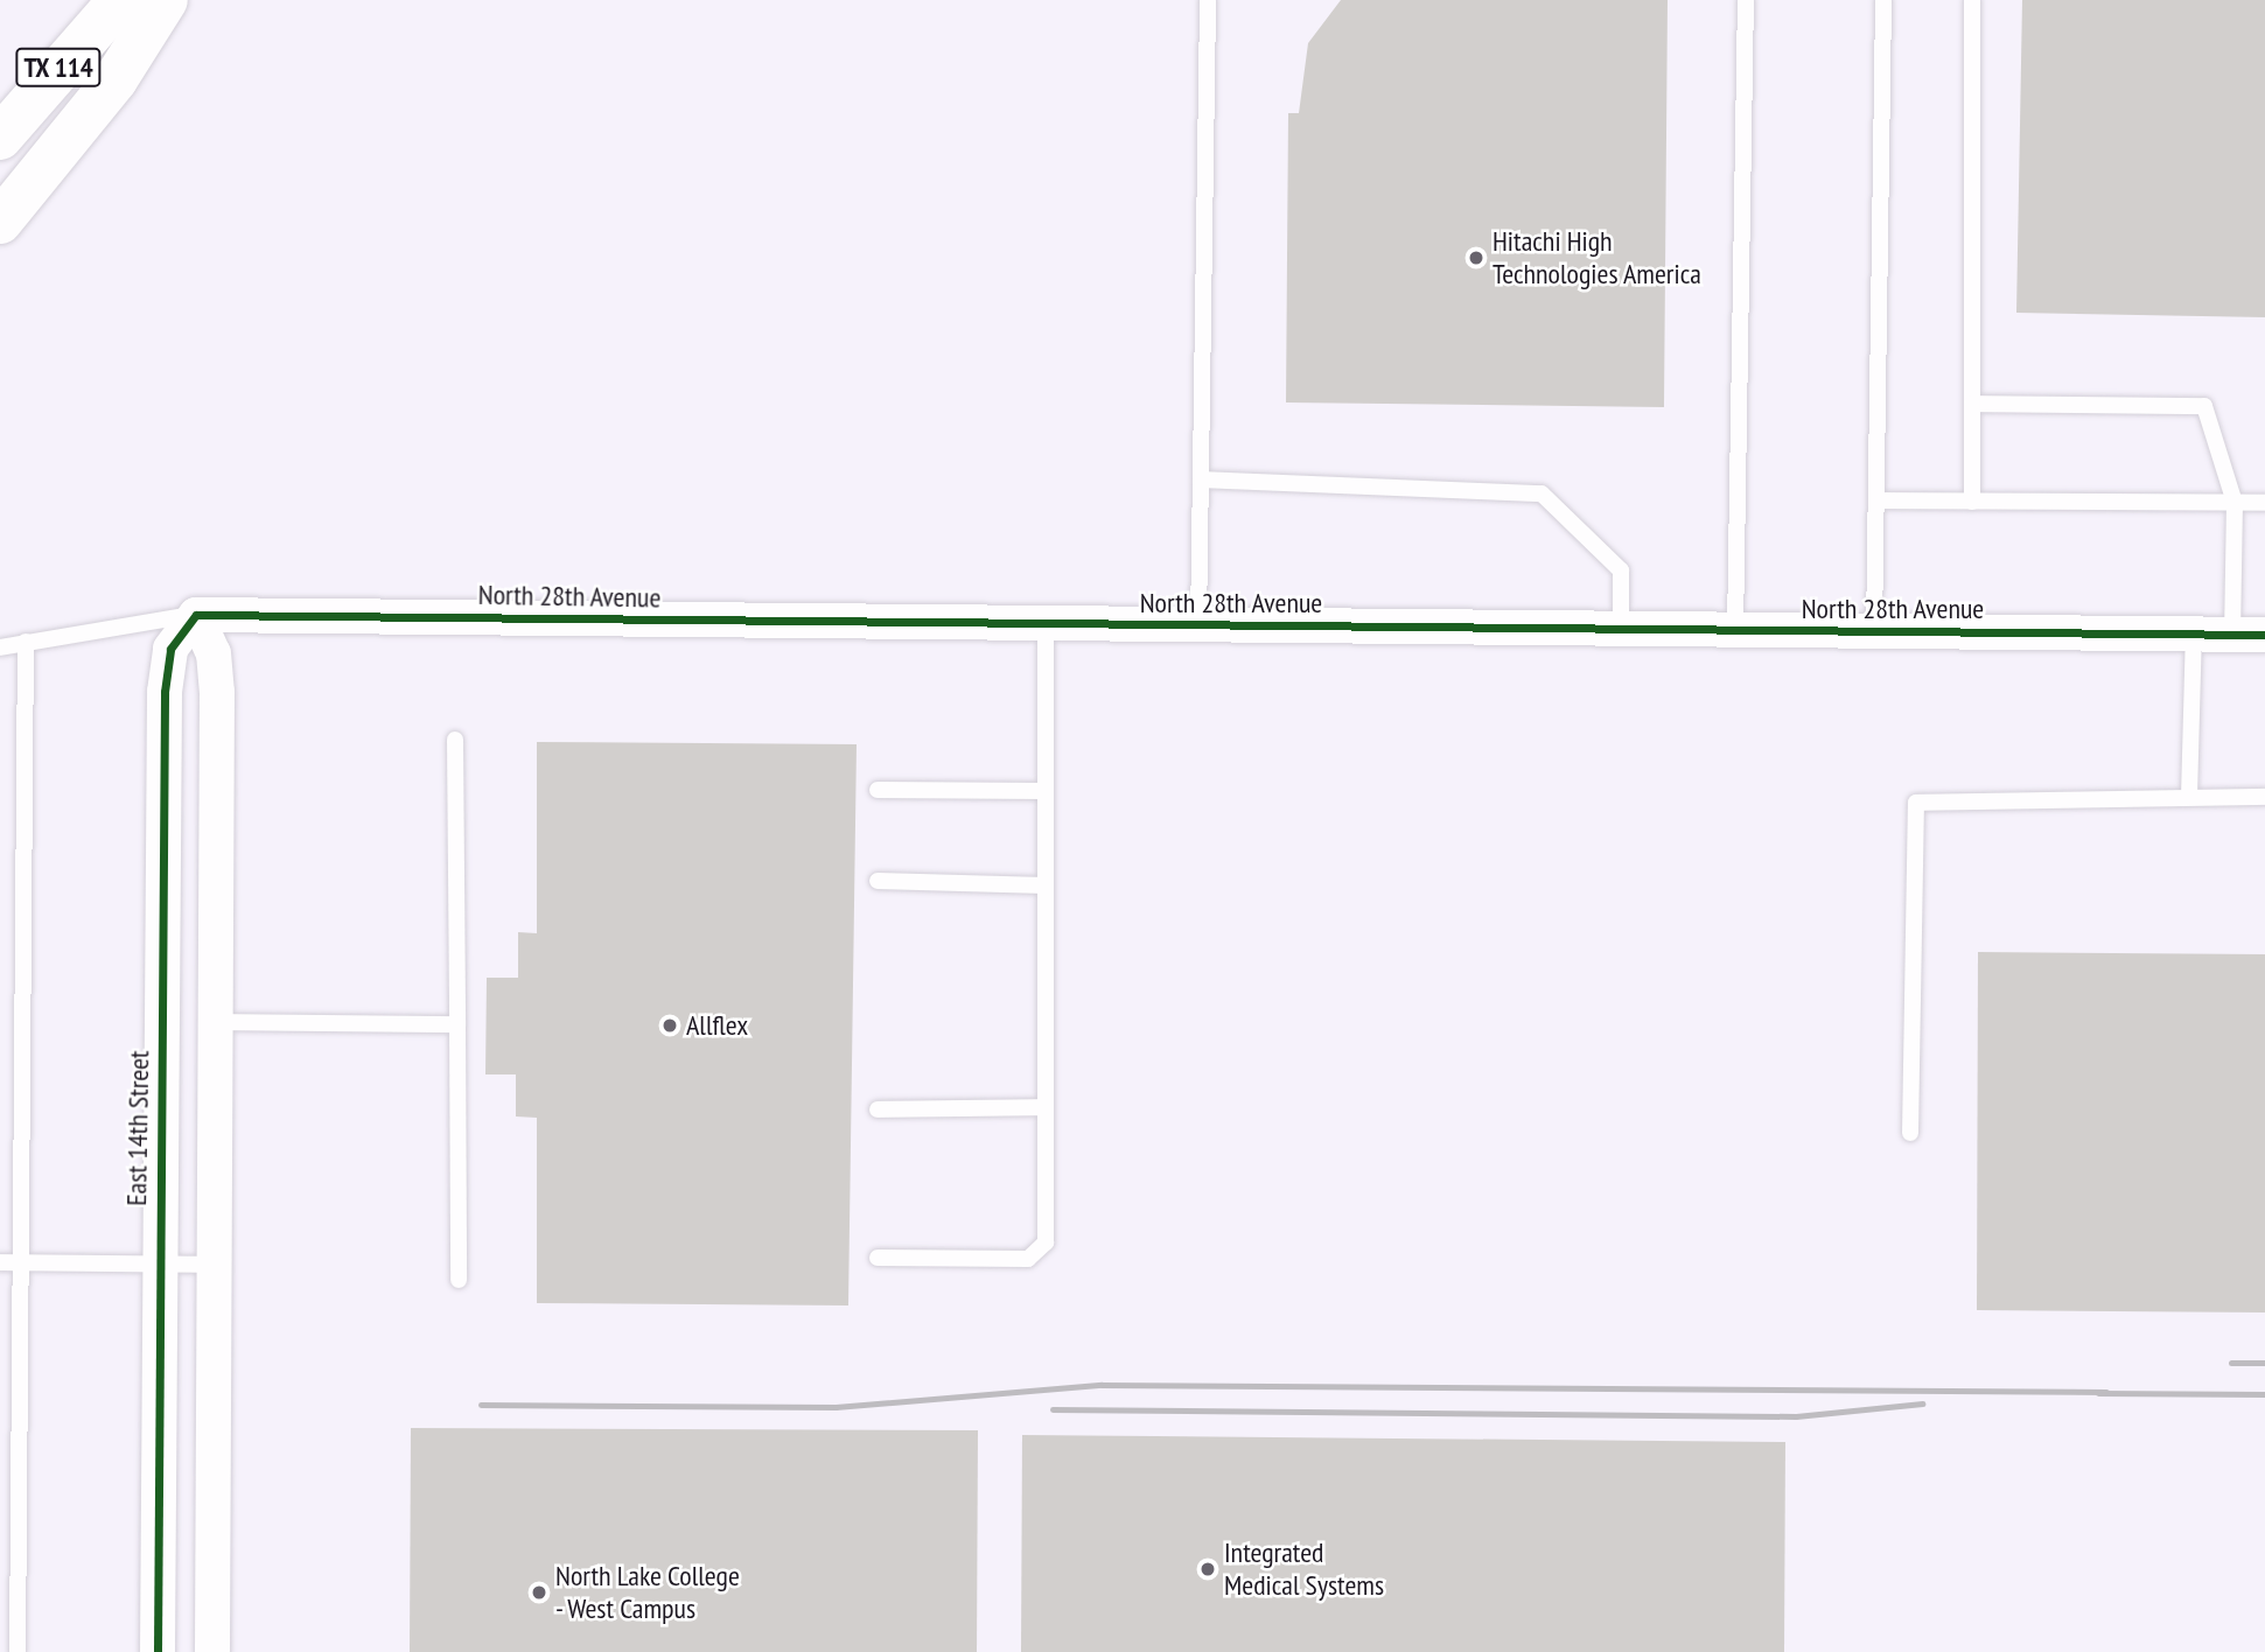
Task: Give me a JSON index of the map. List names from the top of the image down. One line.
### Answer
{"streets":{"highway":["TX 114"],"street":["North 28th Avenue","East 14th Street"]},"crossings":[["North 28th Avenue","East 14th Street"]],"places":["Hitachi High Technologies America","Allflex","Integrated Medical Systems","North Lake College - West Campus"]}
